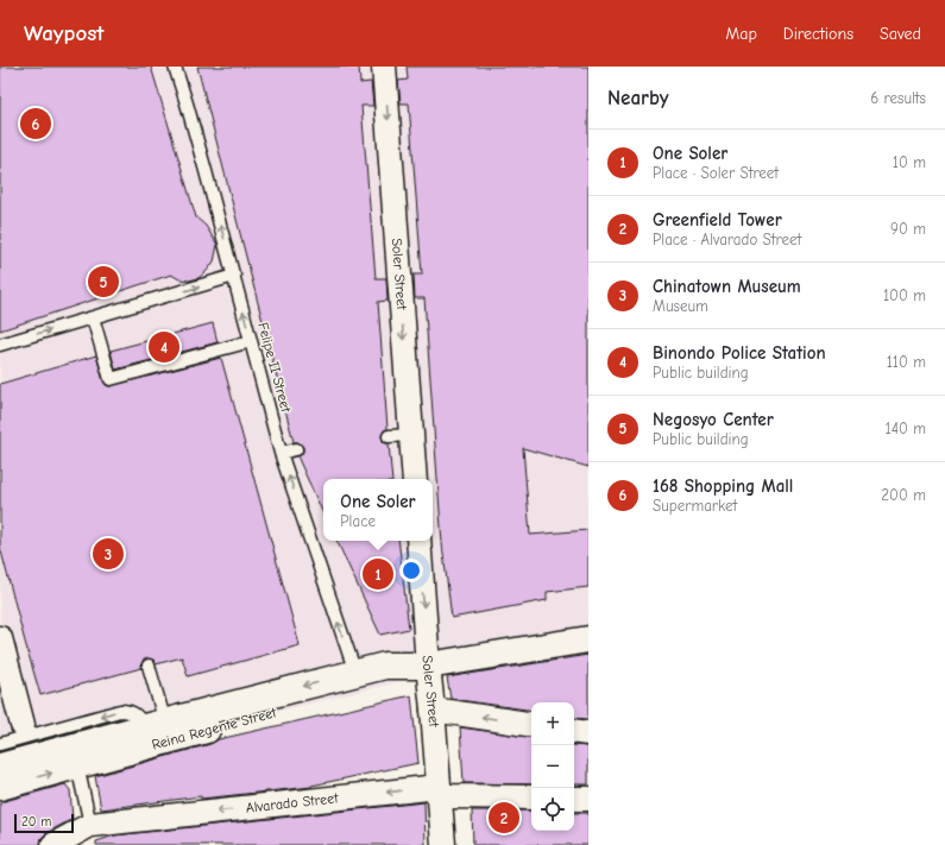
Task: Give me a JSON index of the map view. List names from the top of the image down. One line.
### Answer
{"streets":{"main road":["Reina Regente Street"],"street":["Soler Street","Alvarado Street"],"lane":["Felipe II Street"]},"crossings":[["Soler Street","Reina Regente Street"],["Soler Street","Alvarado Street"],["Felipe II Street","Reina Regente Street"]],"one_way":["Soler Street","Felipe II Street","Alvarado Street"],"scale_bar":"20 m","page":{"header":"Waypost","nav":["Map","Directions","Saved"],"heading":["Nearby","6 results"],"pins":["6","5","4","3","1","2"],"list":[{"mark":"1","name":"One Soler","note":"Place · Soler Street","value":"10 m"},{"mark":"2","name":"Greenfield Tower","note":"Place · Alvarado Street","value":"90 m"},{"mark":"3","name":"Chinatown Museum","note":"Museum","value":"100 m"},{"mark":"4","name":"Binondo Police Station","note":"Public building","value":"110 m"},{"mark":"5","name":"Negosyo Center","note":"Public building","value":"140 m"},{"mark":"6","name":"168 Shopping Mall","note":"Supermarket","value":"200 m"}],"popup":["One Soler","Place"],"map_buttons":["+","−"],"scale":"20 m"}}
